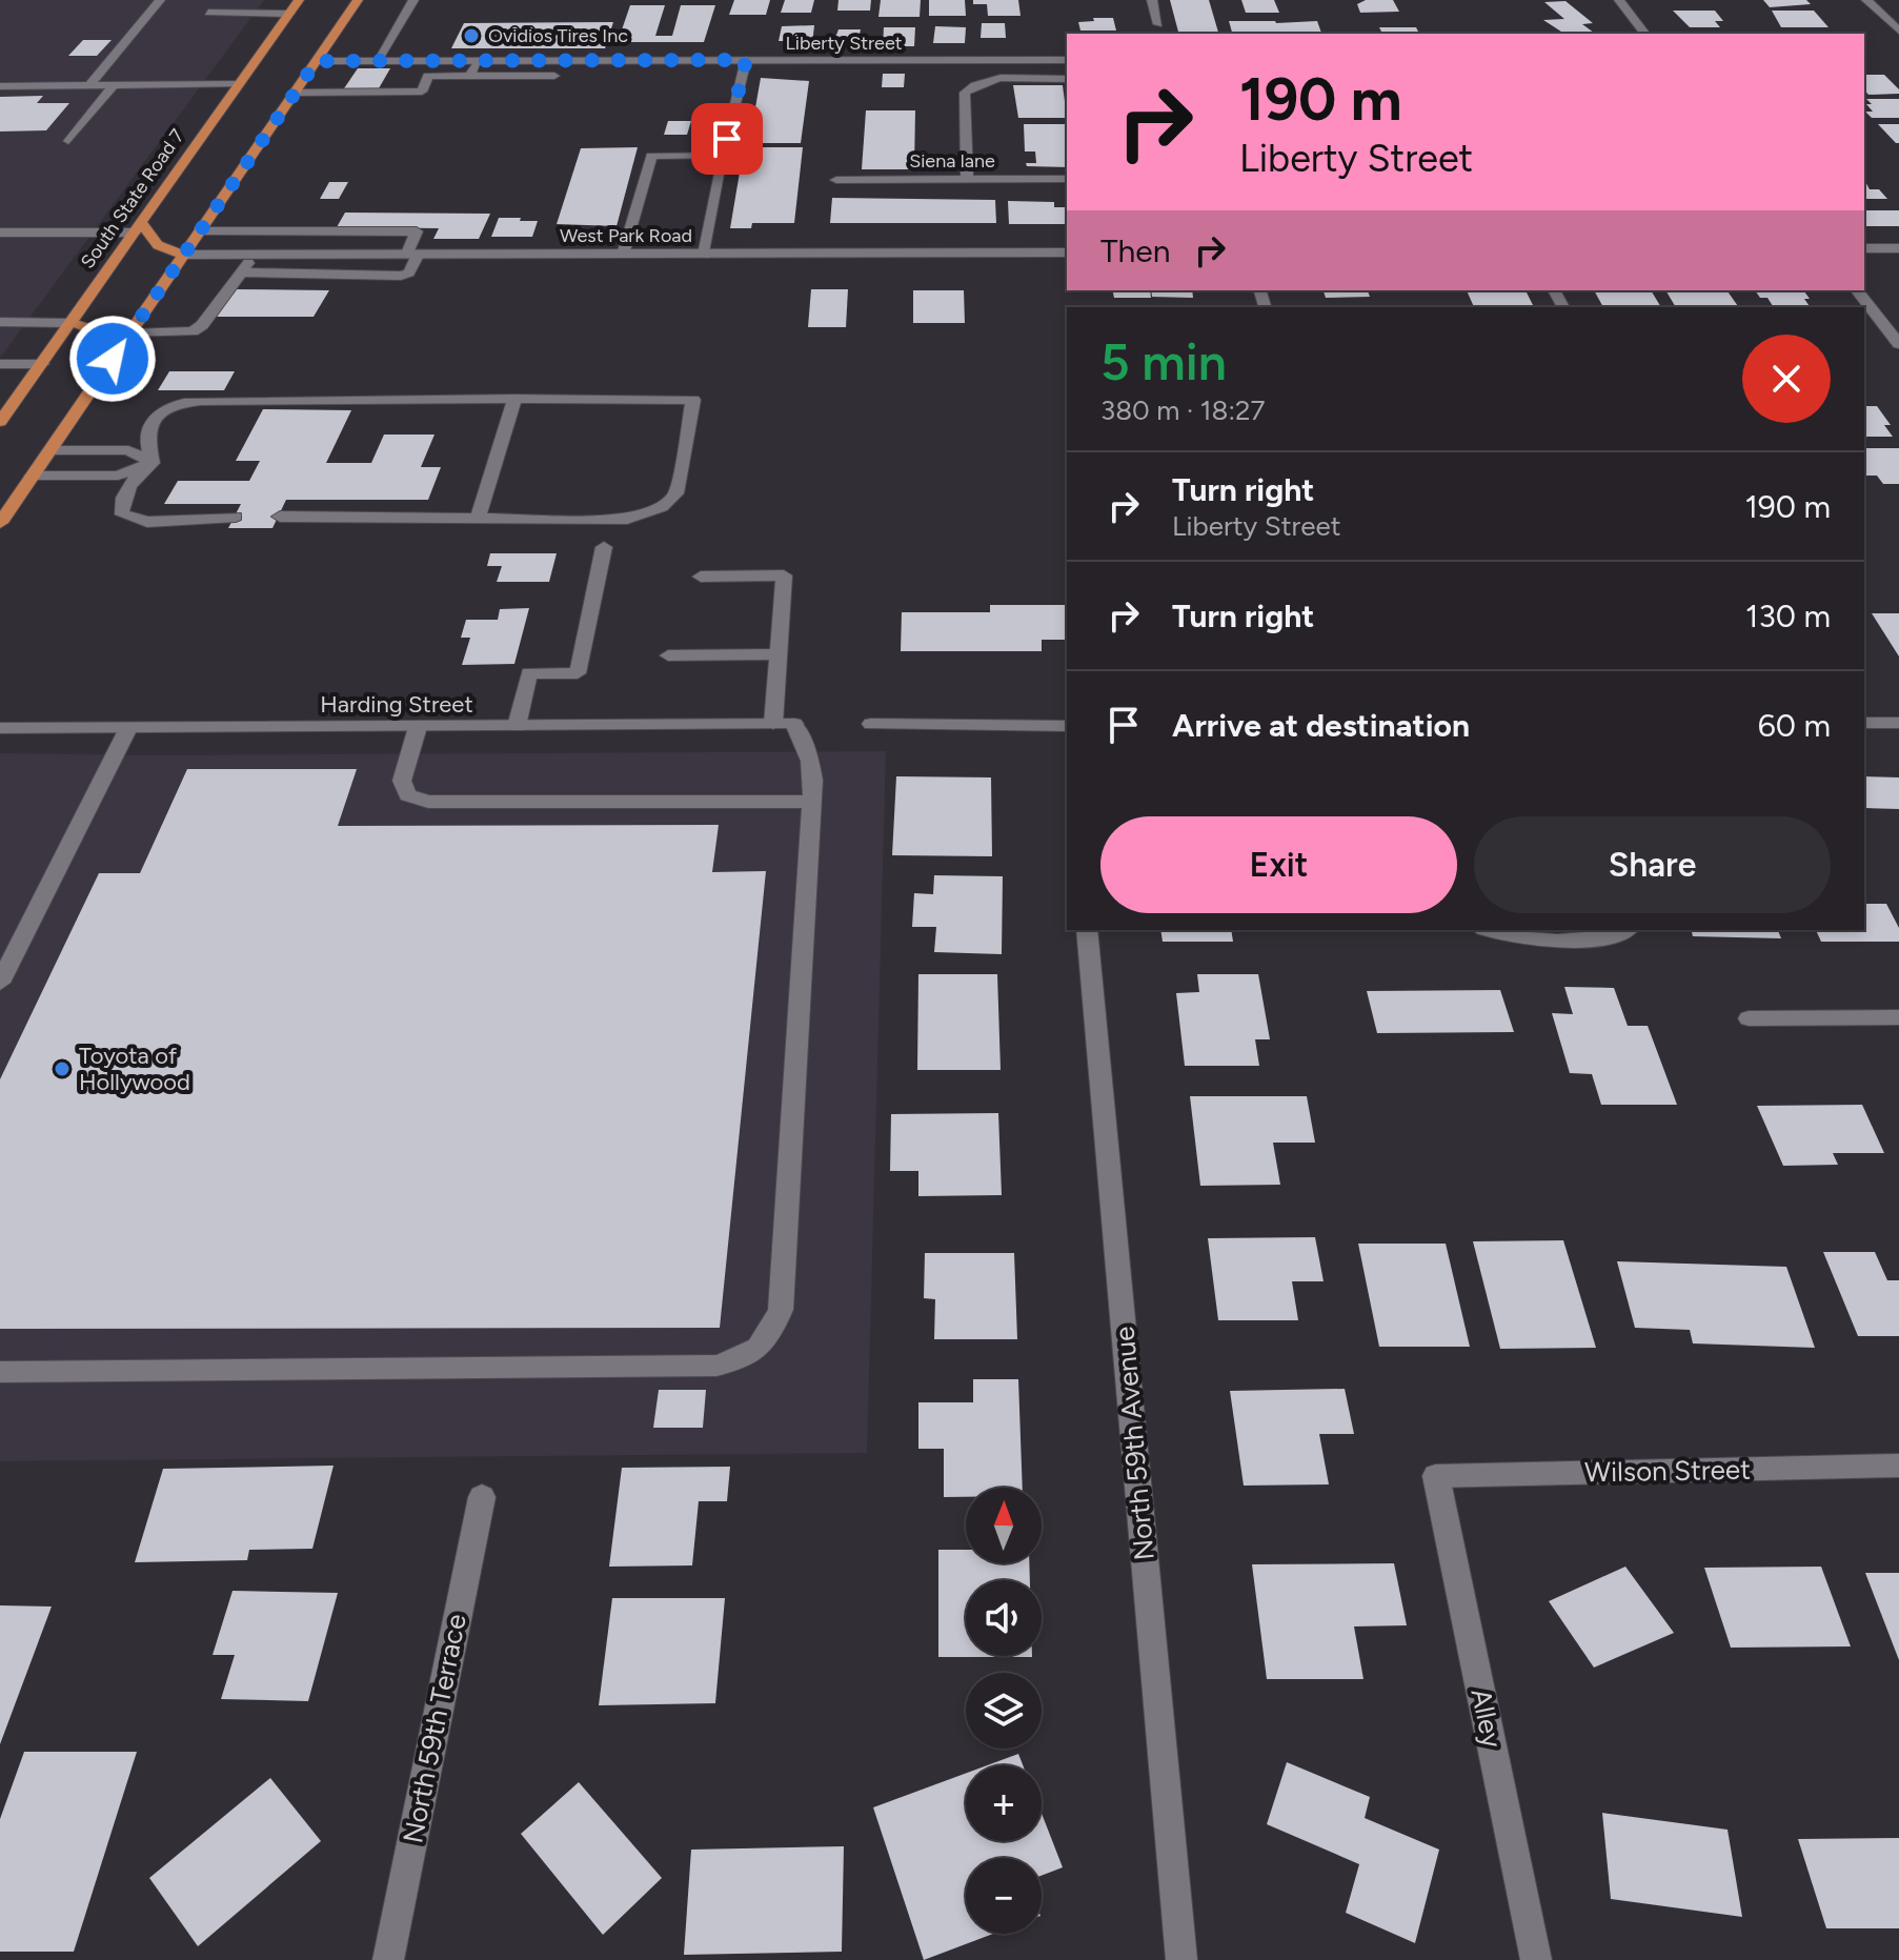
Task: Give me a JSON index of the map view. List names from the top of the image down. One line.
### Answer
{"streets":{"main road":["South State Road 7"],"street":["Liberty Street","Siena lane","West Park Road","Harding Street","North 59th Avenue","Wilson Street","Alley","North 59th Terrace"]},"crossings":[["Wilson Street","Alley"]],"places":["Ovidios Tires Inc","Toyota of Hollywood"],"north":"top","page":{"turn":["190 m","Liberty Street"],"then":"Then","heading":["5 min","380 m · 18:27"],"list":[{"name":"Turn right","note":"Liberty Street","value":"190 m"},{"name":"Turn right","value":"130 m"},{"name":"Arrive at destination","value":"60 m"}],"buttons":["Exit","Share"],"map_buttons":["+","−"]}}
